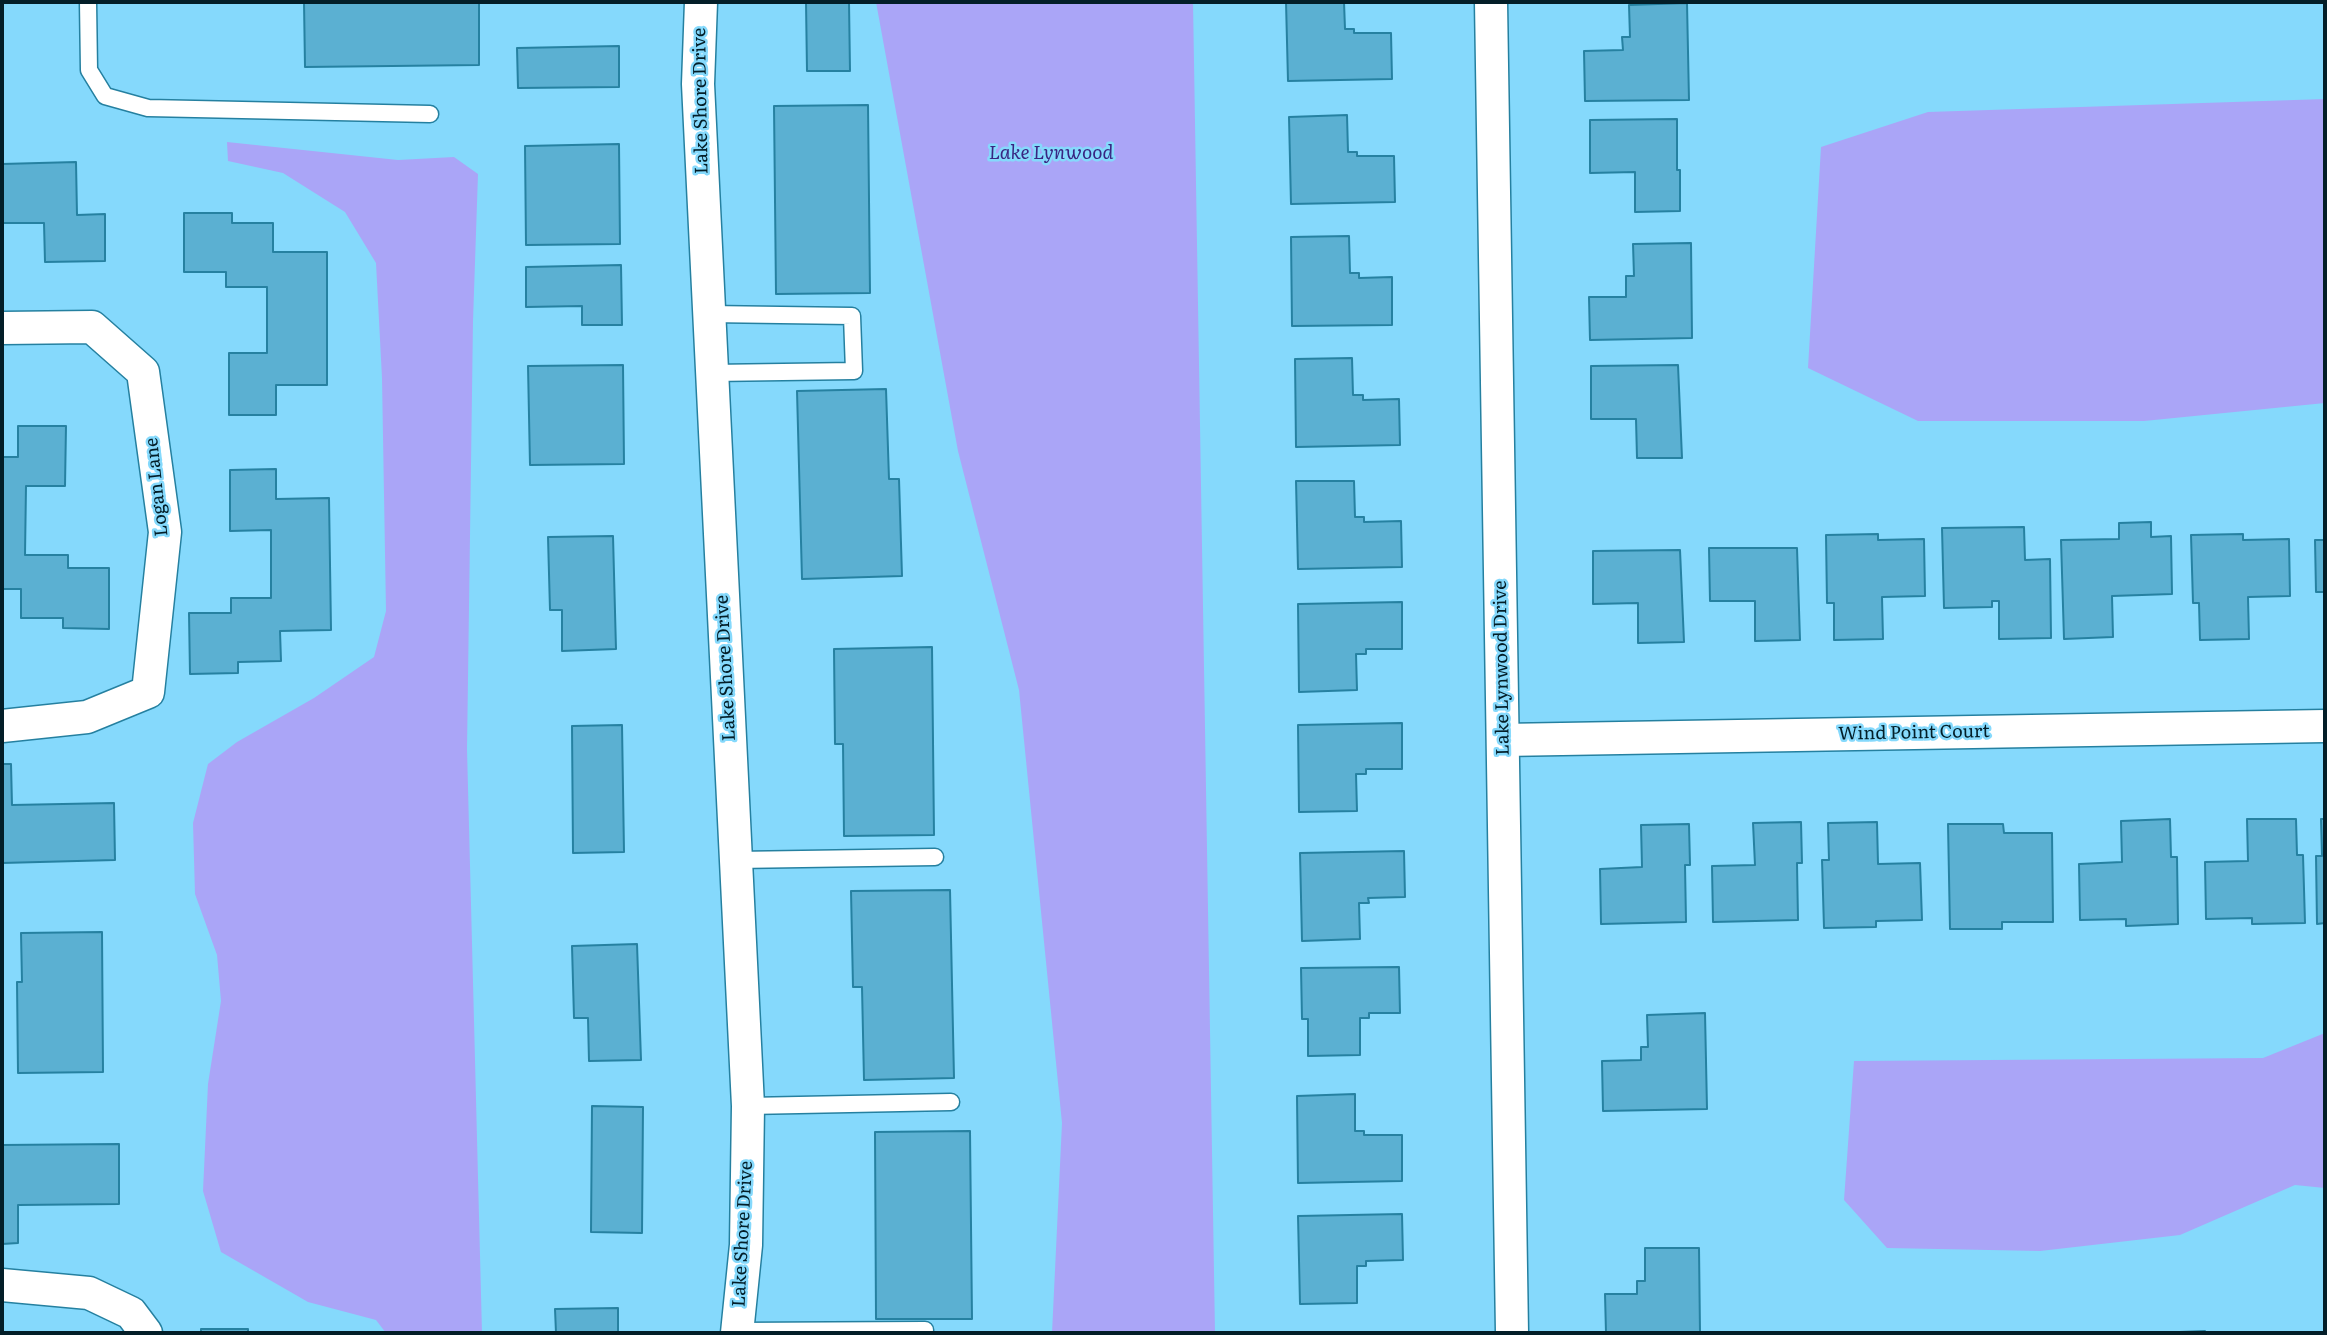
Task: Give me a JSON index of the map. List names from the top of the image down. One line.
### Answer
{"streets":{"street":["Lake Shore Drive","Logan Lane","Lake Lynwood Drive","Wind Point Court"]},"crossings":[["Lake Lynwood Drive","Wind Point Court"]],"water":["Lake Lynwood"]}
